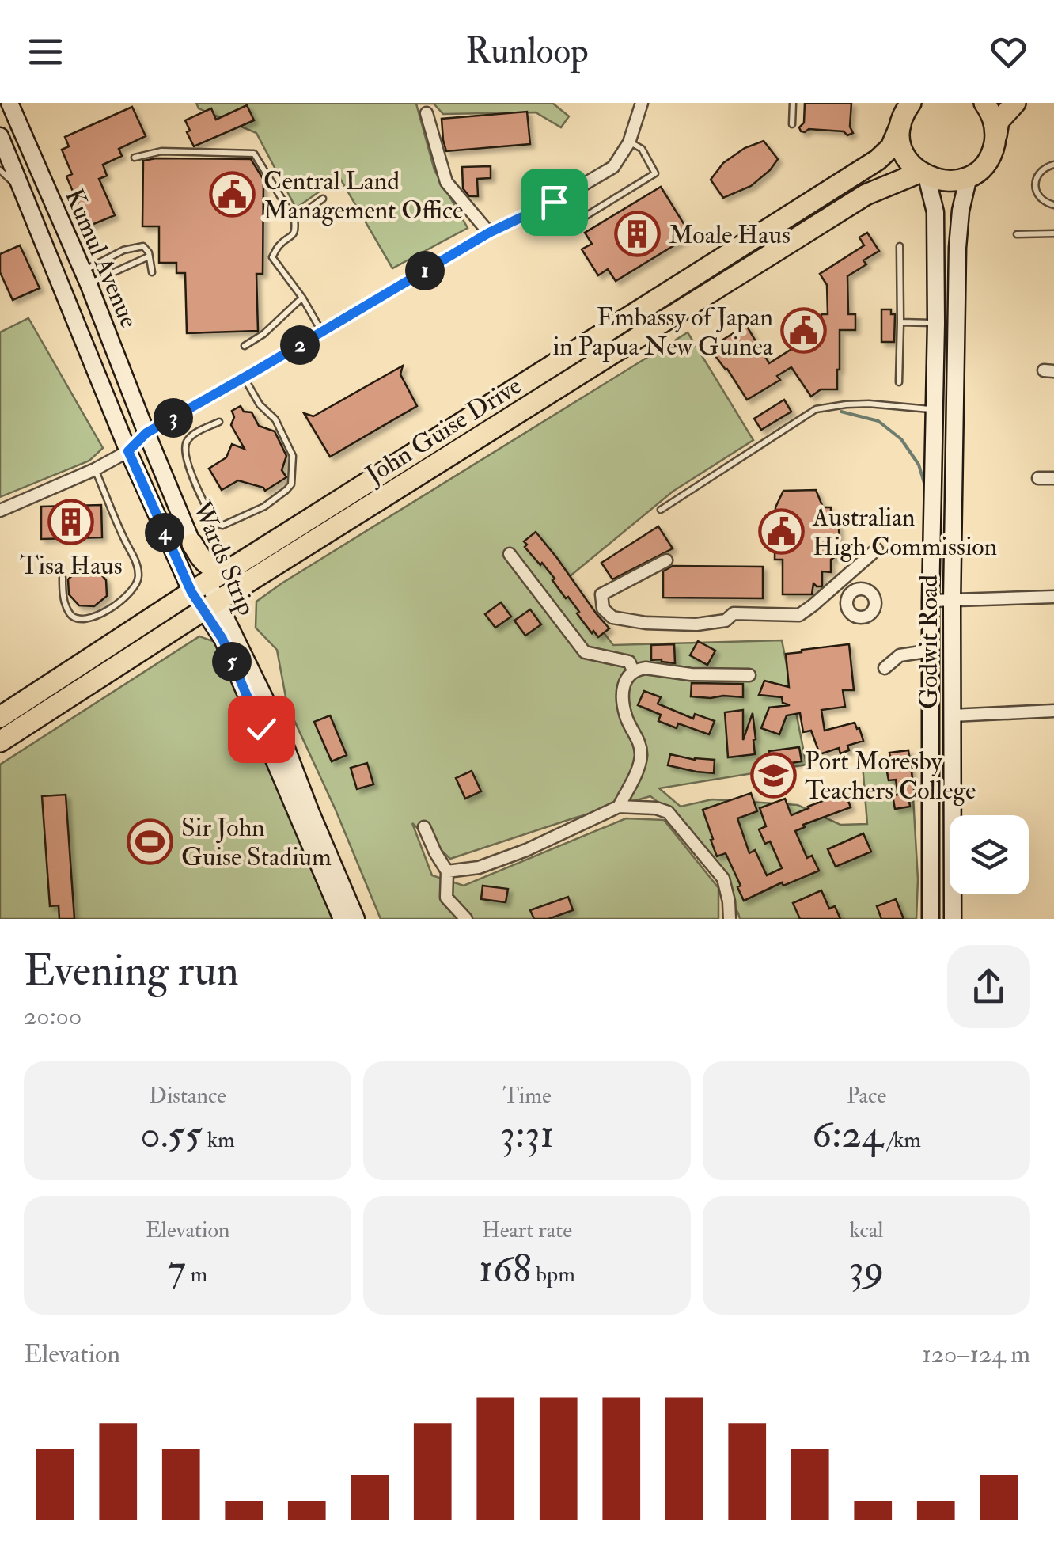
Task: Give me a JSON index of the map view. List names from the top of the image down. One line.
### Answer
{"streets":{"highway":["John Guise Drive"],"street":["Kumul Avenue","Wards Strip","Godwit Road"]},"crossings":[["Kumul Avenue","Wards Strip"],["John Guise Drive","Wards Strip"],["John Guise Drive","Godwit Road"]],"places":{"public building":["Central Land Management Office","Embassy of Japan in Papua New Guinea","Australian High Commission"],"building":["Moale Haus","Tisa Haus"],"school or university":["Port Moresby Teachers College"],"sports":["Sir John Guise Stadium"]},"page":{"header":"Runloop","pins":["1","2","3","4","5"],"heading":["Evening run","20:00"],"stats":[["Distance","0.55 km"],["Time","3:31"],["Pace","6:24 /km"],["Elevation","7 m"],["Heart rate","168 bpm"],["kcal","39"]],"chart":["Elevation","120–124 m"]}}
